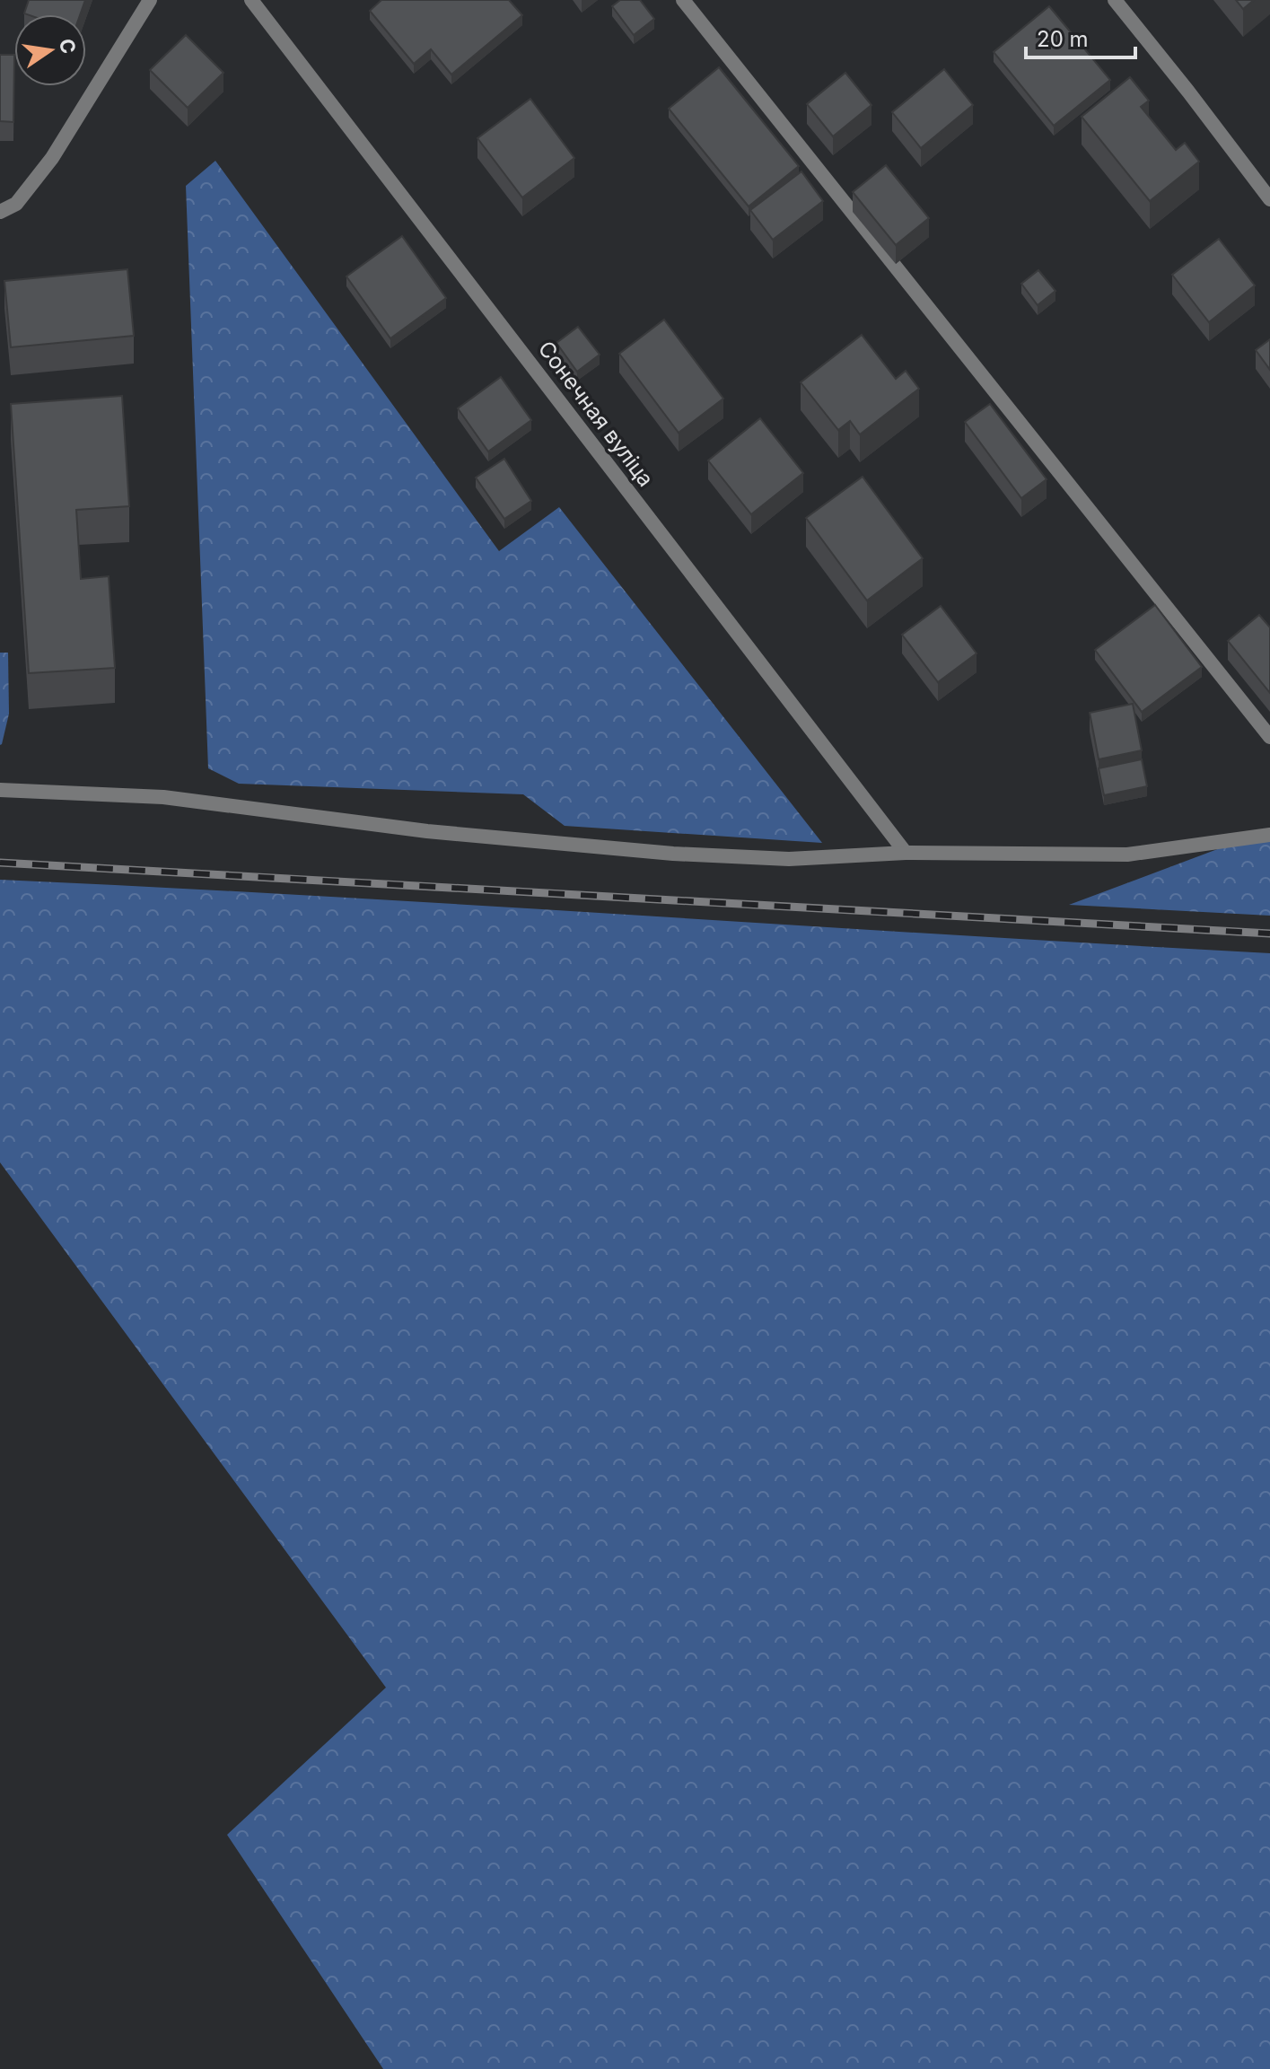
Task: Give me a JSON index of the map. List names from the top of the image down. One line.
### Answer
{"streets":{"street":["Сонечная вуліца"]},"scale_bar":"20 m","north":"right"}
